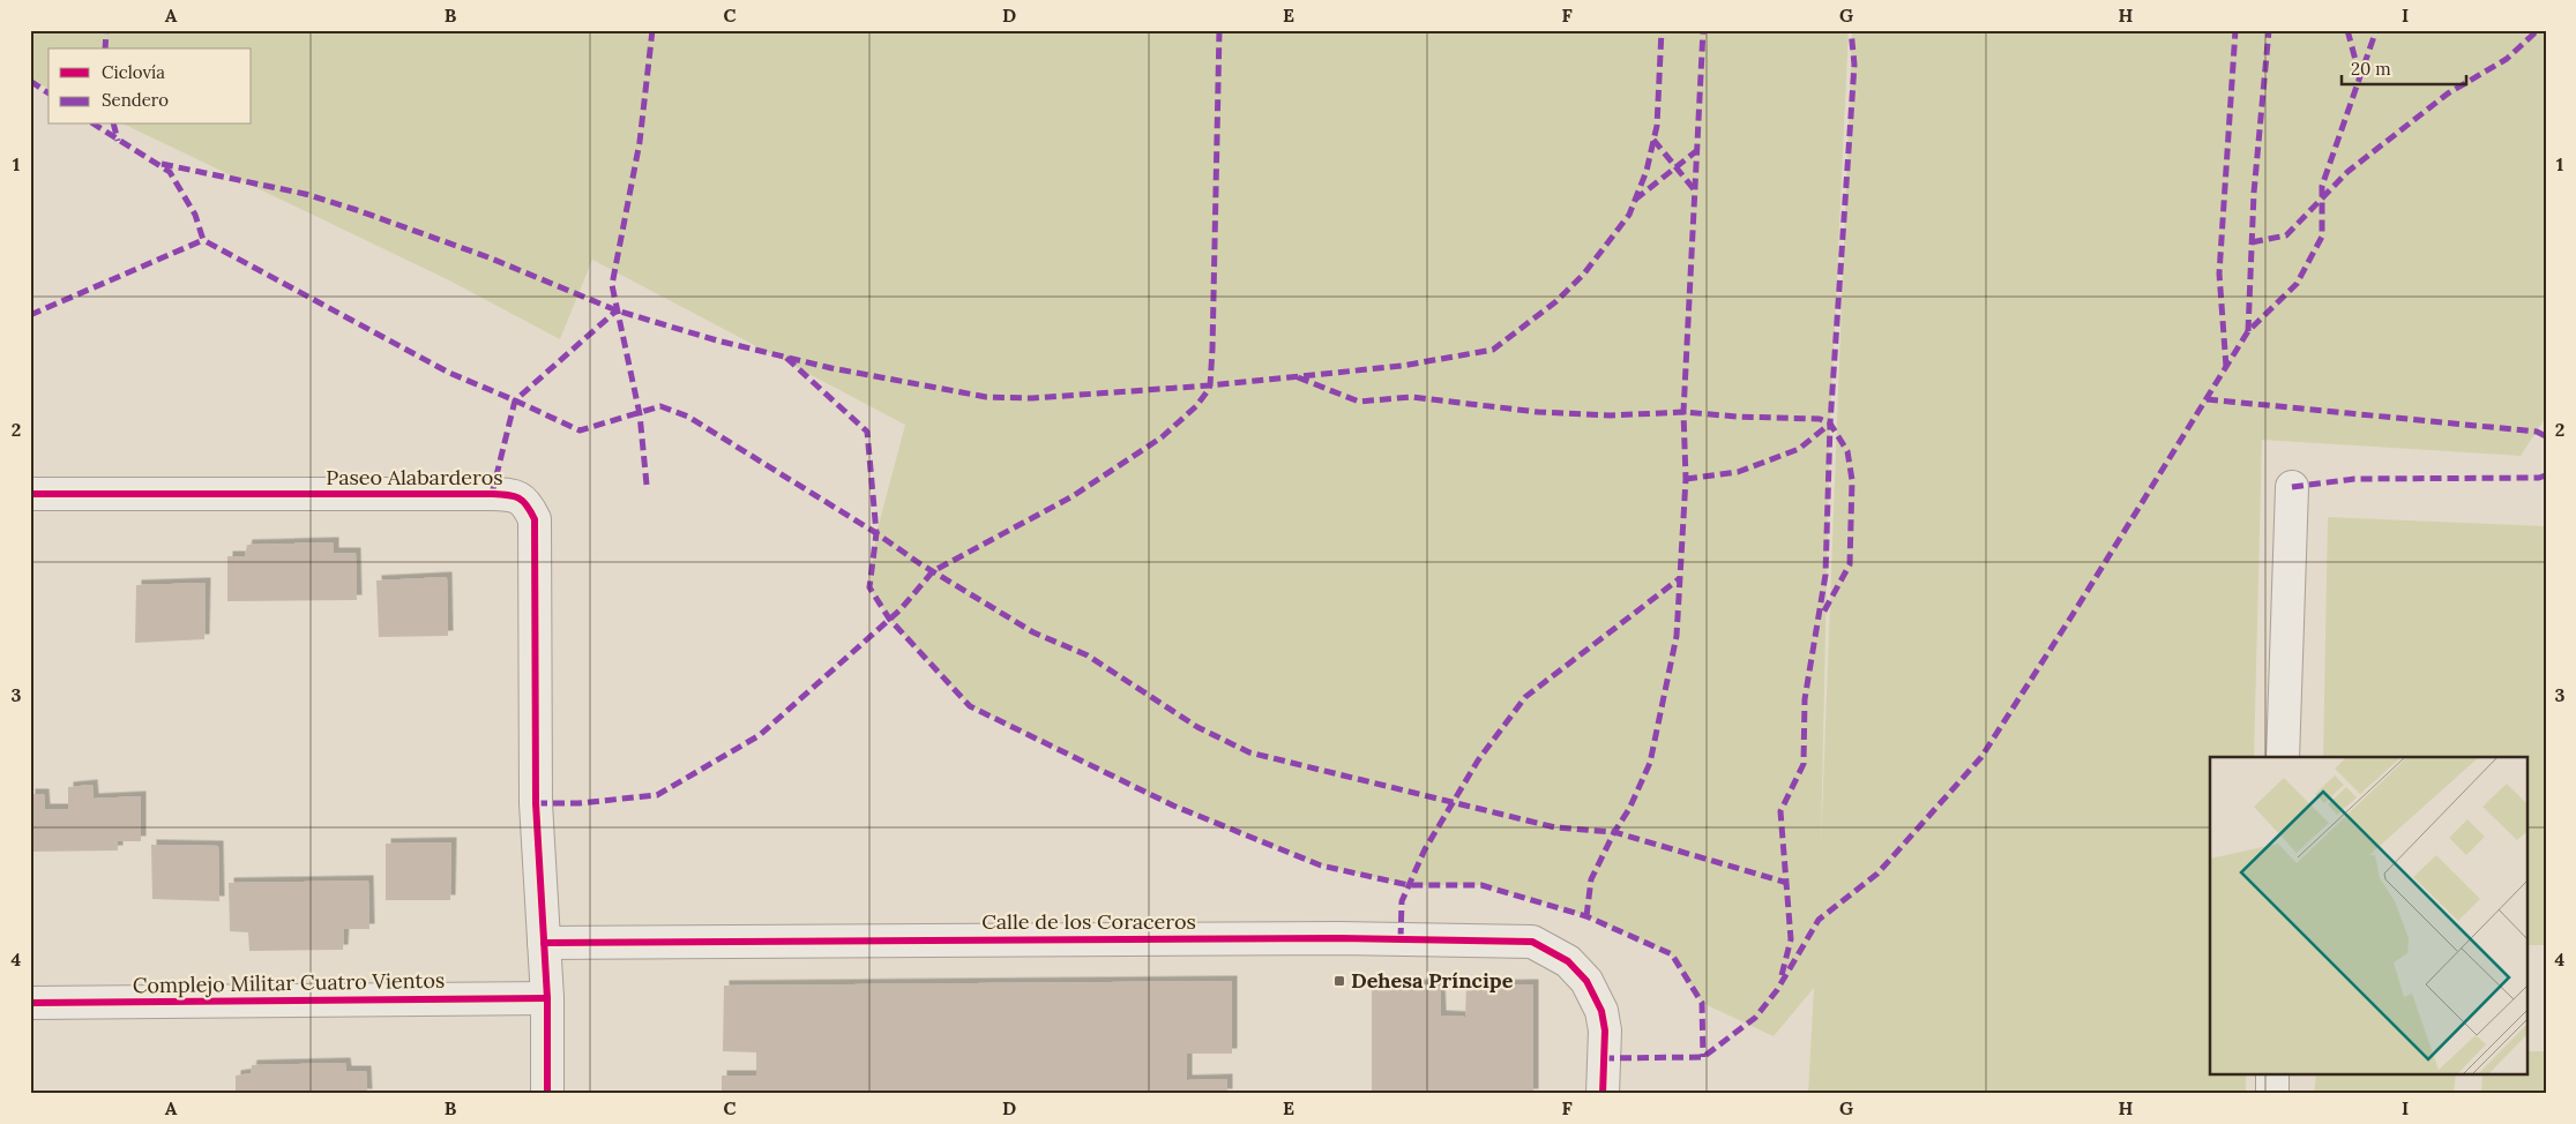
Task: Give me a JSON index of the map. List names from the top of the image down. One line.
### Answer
{"streets":{"street":["Paseo Alabarderos","Calle de los Coraceros","Complejo Militar Cuatro Vientos"]},"crossings":[["Paseo Alabarderos","Calle de los Coraceros"]],"places":{"transit":["Dehesa Príncipe"]},"legend":["Ciclovía","Sendero"],"scale_bar":"20 m","grid":{"columns":["A","B","C","D","E","F","G","H","I"],"rows":["1","2","3","4"]}}
